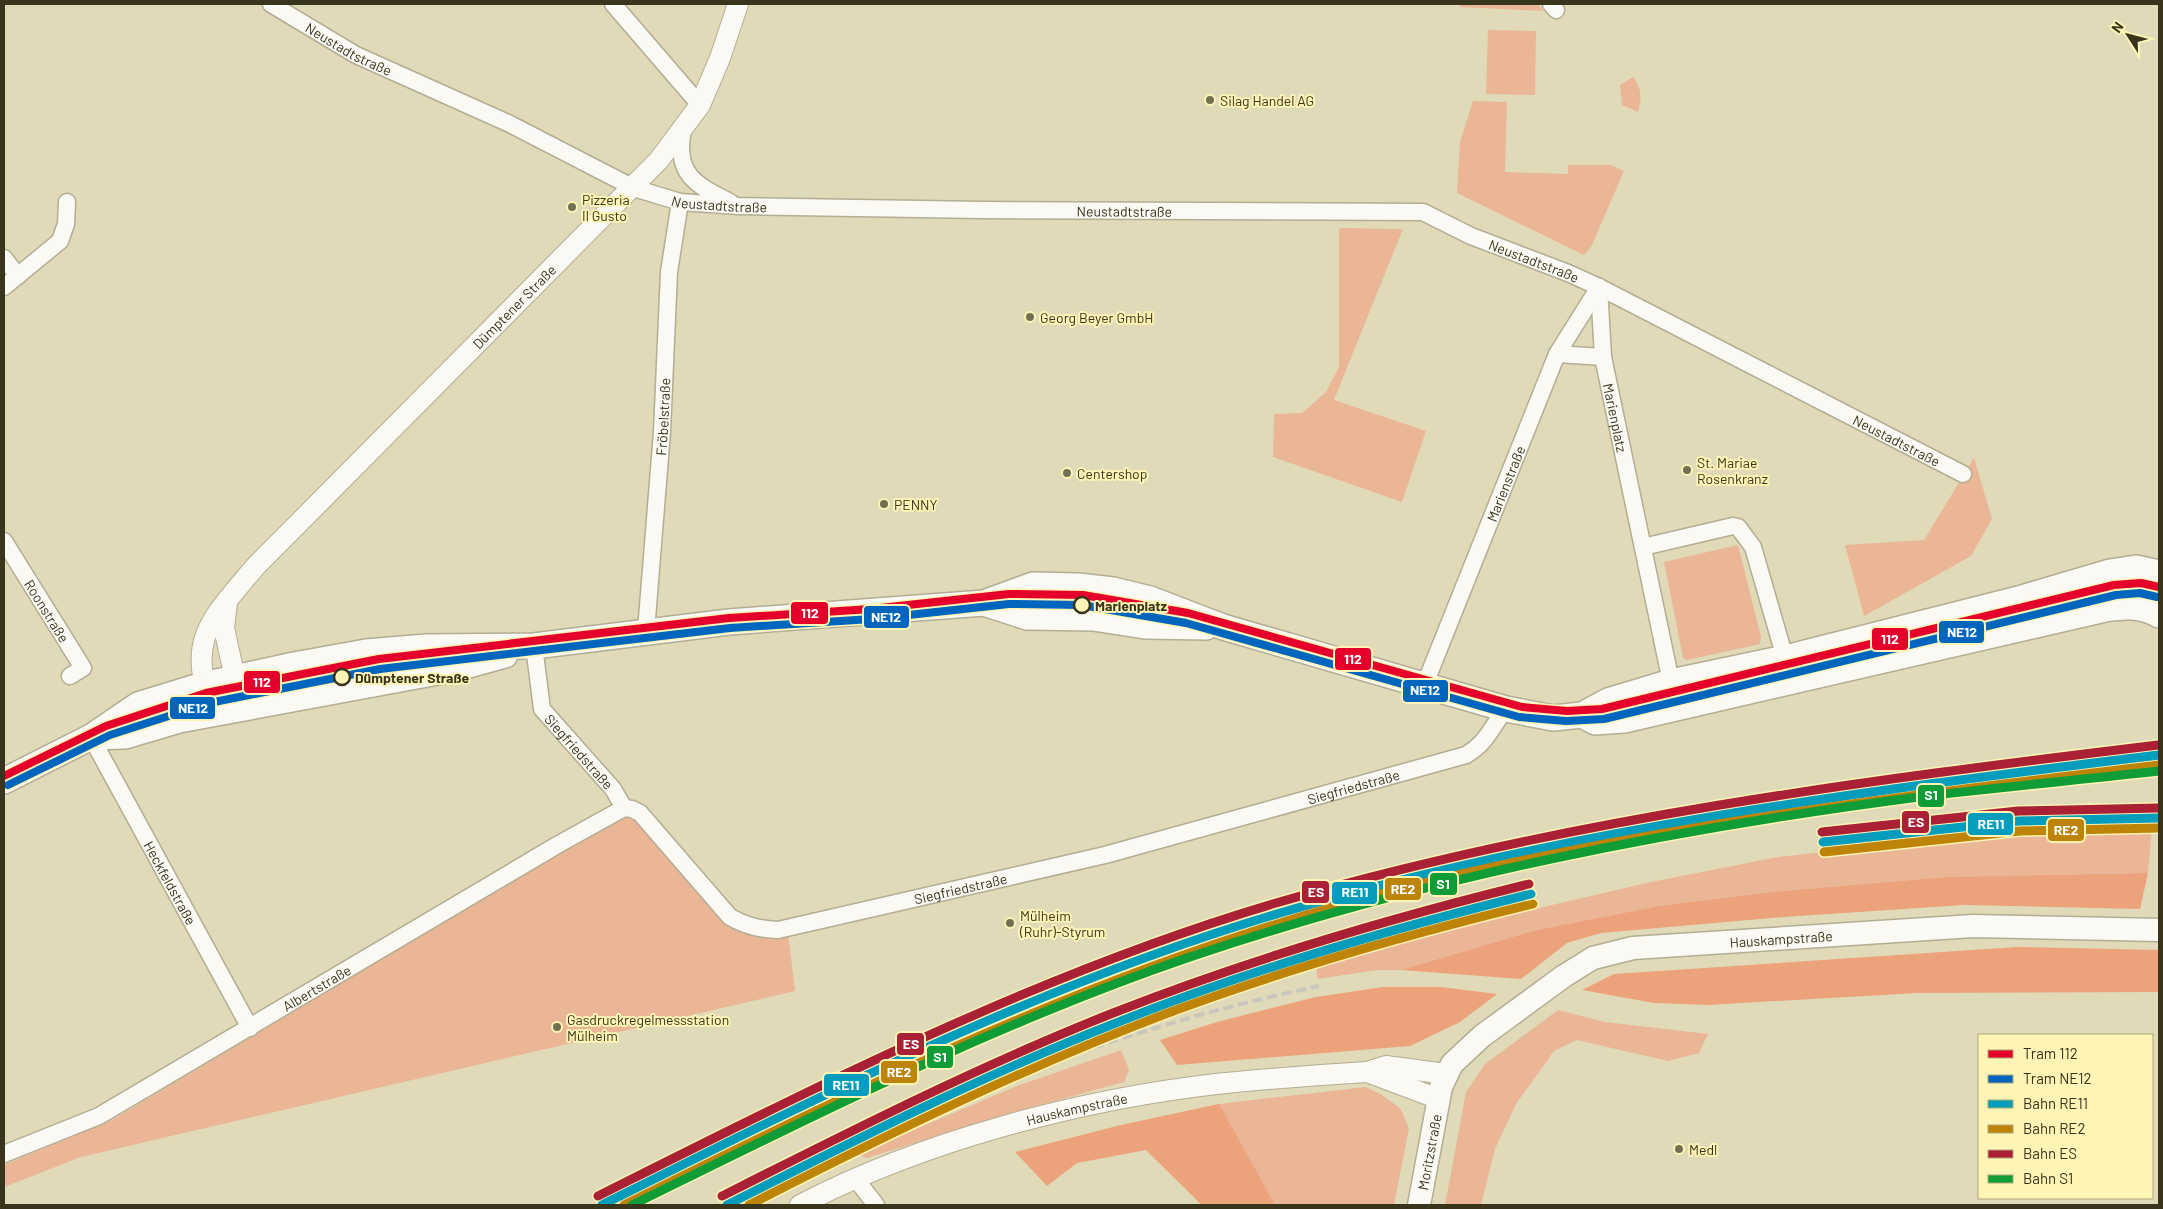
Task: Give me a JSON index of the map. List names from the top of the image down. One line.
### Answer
{"streets":{"main road":["Hauskampstraße","Moritzstraße"],"street":["Neustadtstraße","Dümptener Straße","Fröbelstraße","Marienplatz","Marienstraße","Roonstraße","Siegfriedstraße","Heckfeldstraße","Albertstraße"]},"crossings":[["Neustadtstraße","Dümptener Straße"],["Neustadtstraße","Fröbelstraße"],["Neustadtstraße","Marienplatz"],["Neustadtstraße","Marienstraße"],["Marienplatz","Marienstraße"],["Siegfriedstraße","Albertstraße"],["Heckfeldstraße","Albertstraße"],["Hauskampstraße","Moritzstraße"]],"places":["Silag Handel AG","Pizzeria Il Gusto","Georg Beyer GmbH","St. Mariae Rosenkranz","Centershop","PENNY","Marienplatz","Dümptener Straße","Mülheim (Ruhr)-Styrum","Gasdruckregelmessstation Mülheim","Medl"],"lines":["tram line 112","tram line NE12","rail line ES","rail line RE11","rail line RE2","rail line S1"],"legend":["Tram 112","Tram NE12","Bahn RE11","Bahn RE2","Bahn ES","Bahn S1"],"north":"top left"}
